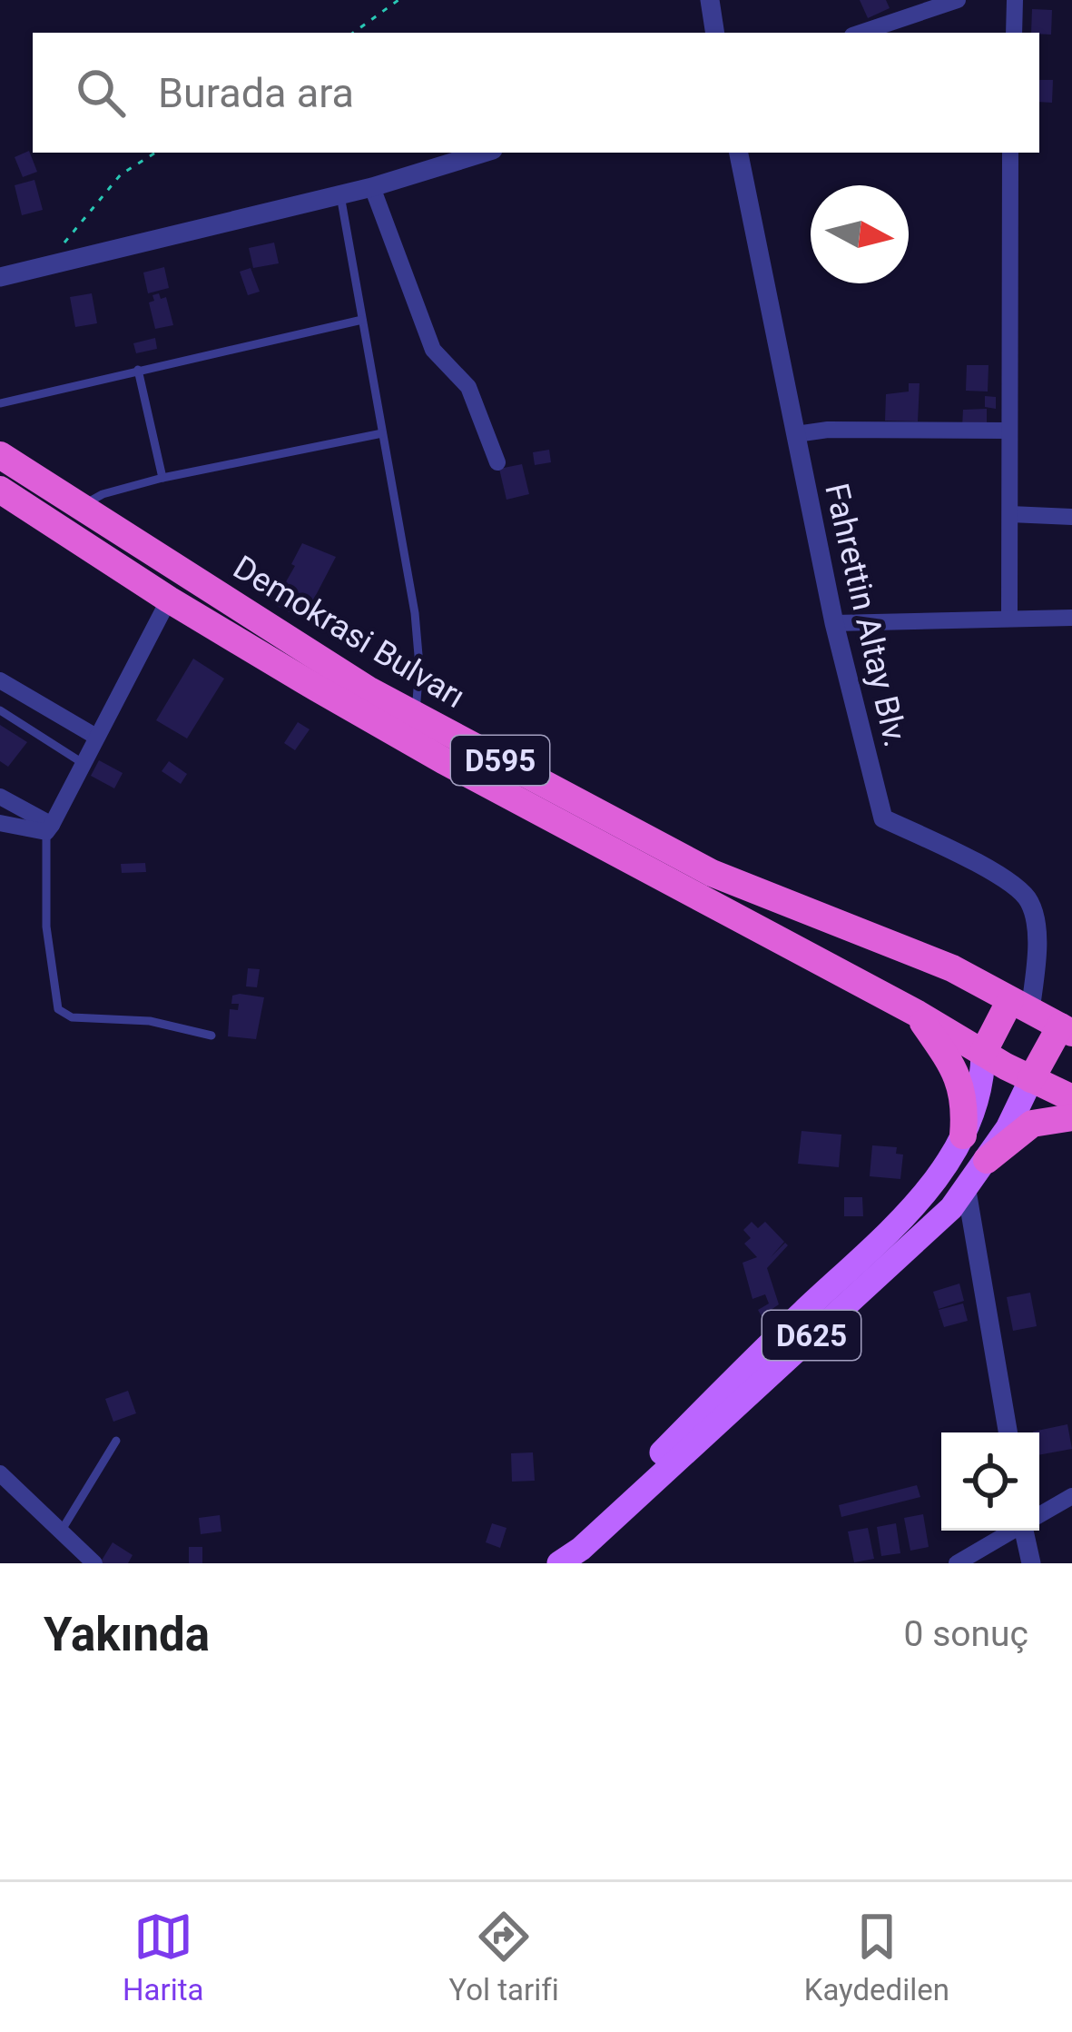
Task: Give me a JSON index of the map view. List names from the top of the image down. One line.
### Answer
{"streets":{"highway":["Demokrasi Bulvarı","D595"],"main road":["D625"],"street":["Fahrettin Altay Blv."]},"crossings":[["Fahrettin Altay Blv.","Demokrasi Bulvarı"],["Fahrettin Altay Blv.","D595"],["Demokrasi Bulvarı","D595"],["Demokrasi Bulvarı","D625"],["D595","D625"]],"north":"right","page":{"search":"Burada ara","heading":["Yakında","0 sonuç"],"nav":["Harita","Yol tarifi","Kaydedilen"]}}
